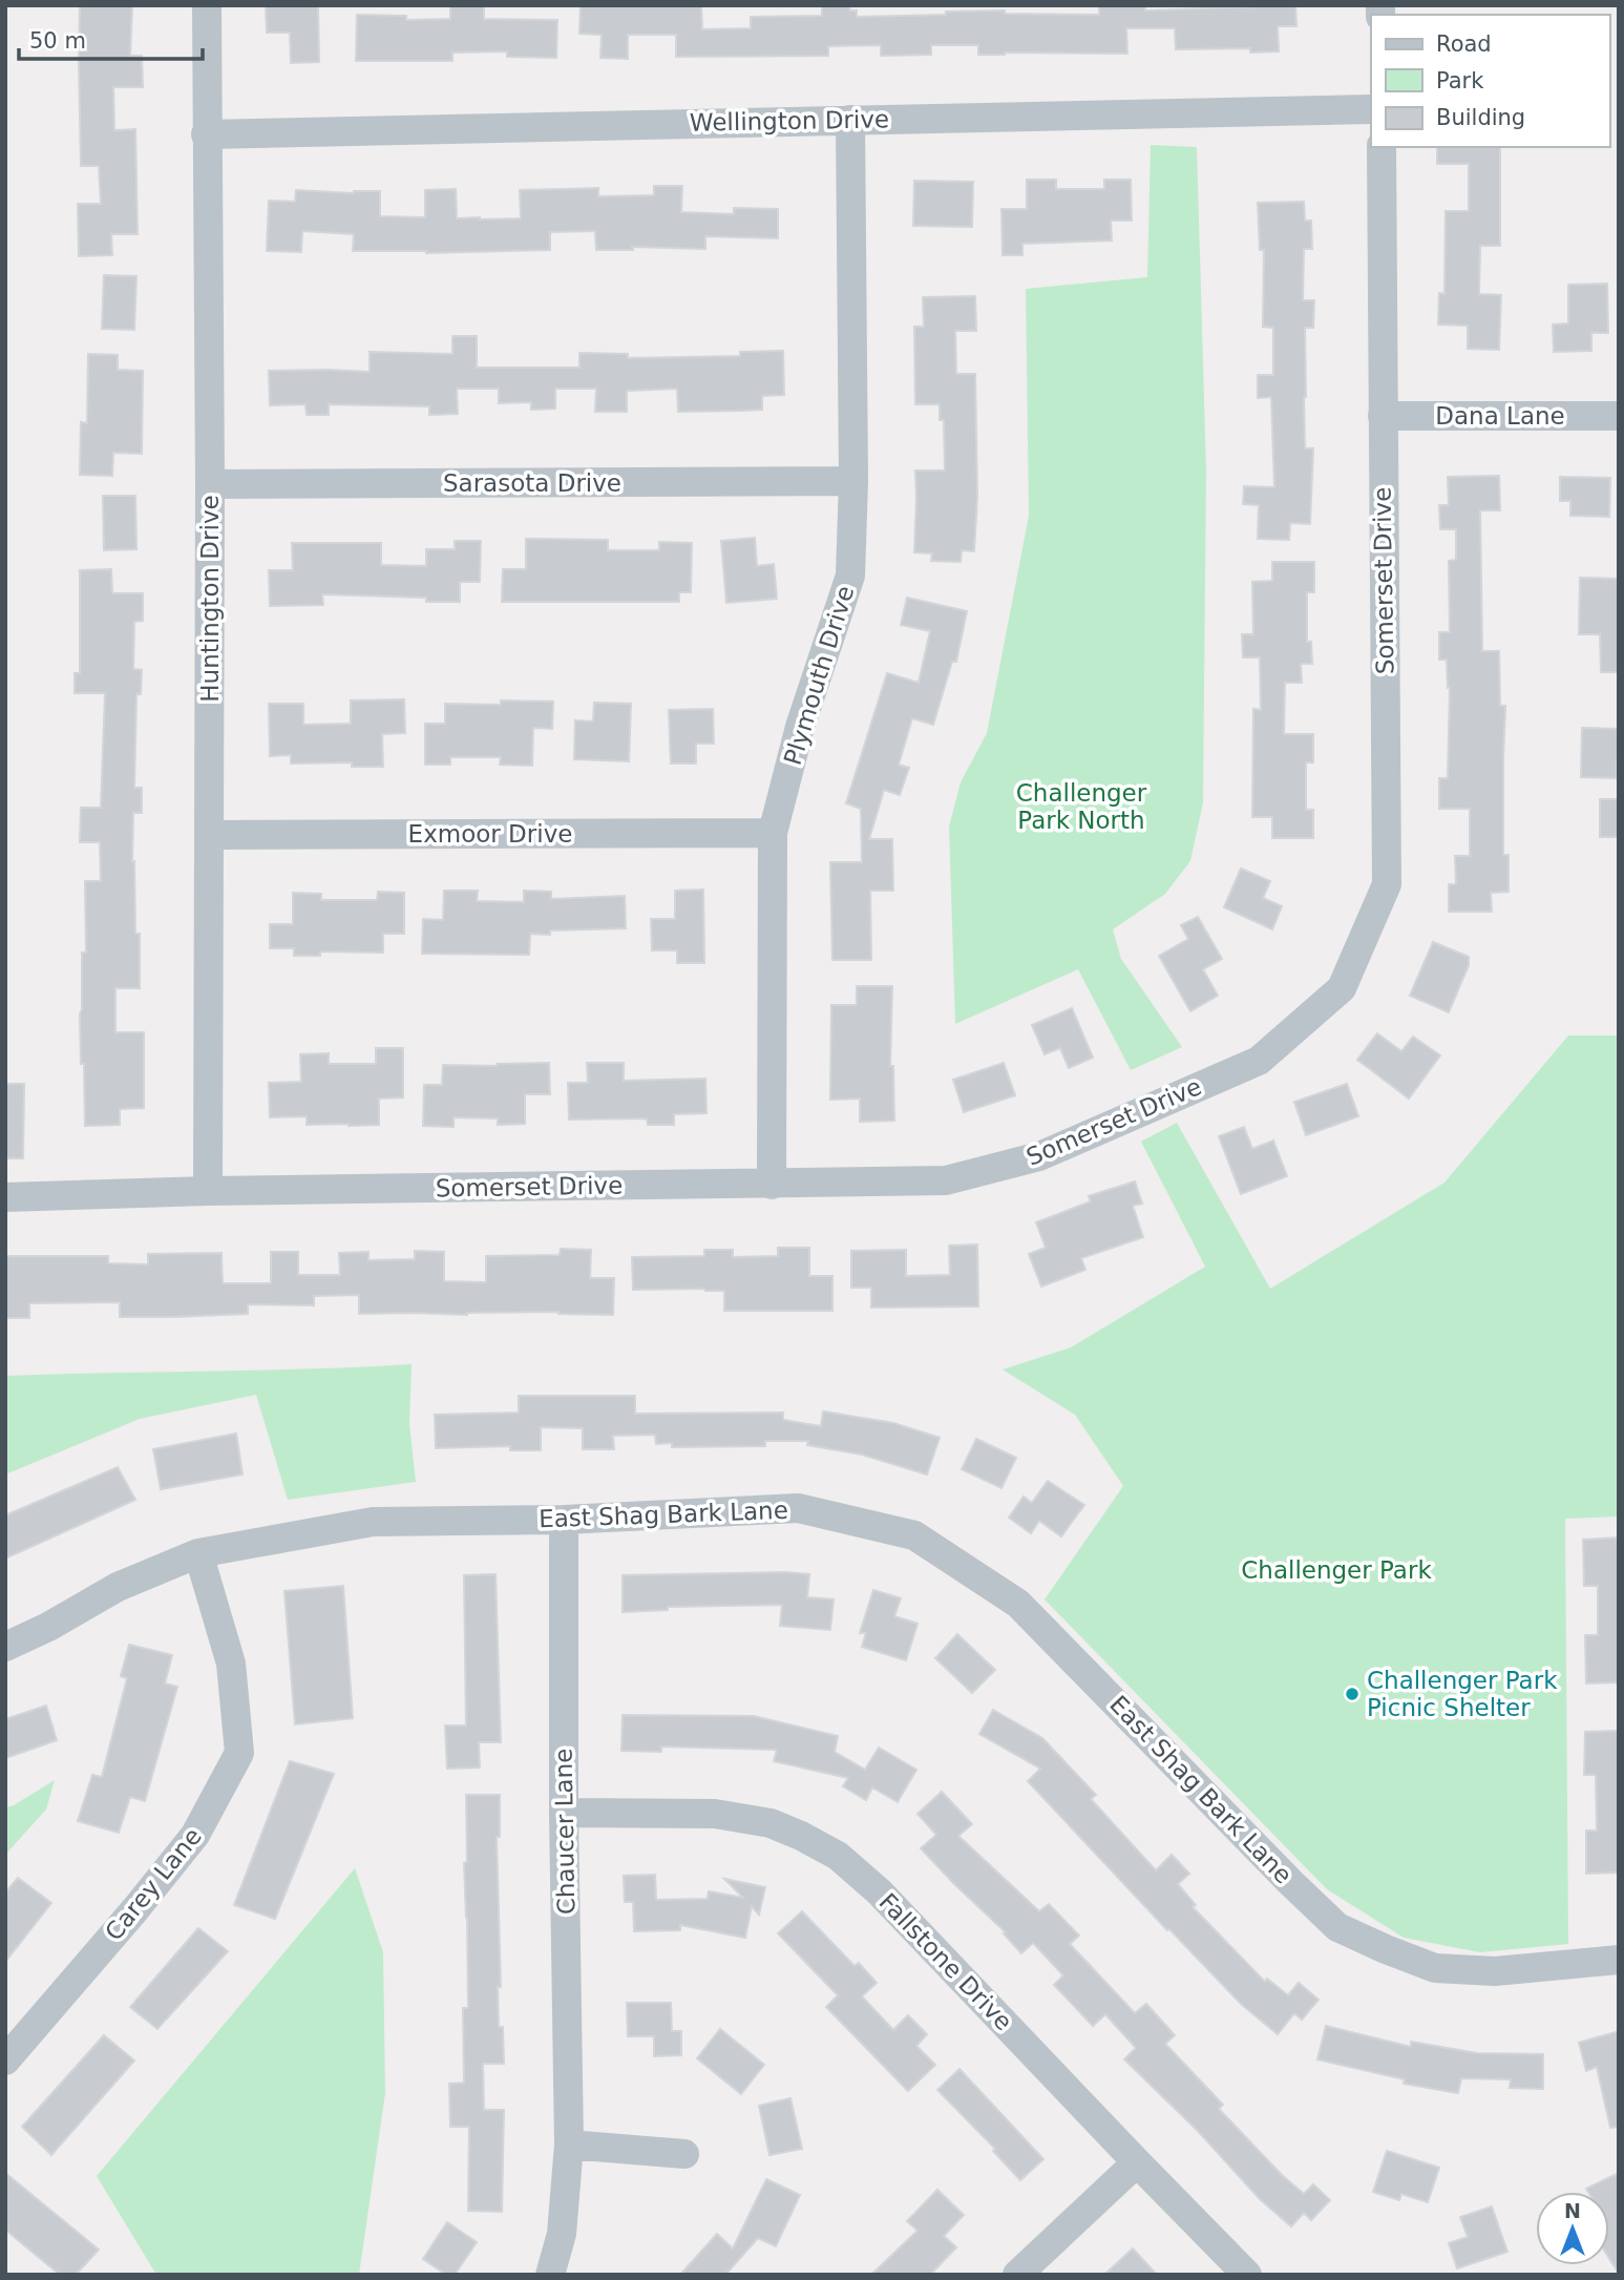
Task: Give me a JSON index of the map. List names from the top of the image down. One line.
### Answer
{"streets":{"street":["Wellington Drive","Dana Lane","Sarasota Drive","Somerset Drive","Huntington Drive","Plymouth Drive","Exmoor Drive","East Shag Bark Lane","Chaucer Lane","Carey Lane","Fallstone Drive"]},"crossings":[["Wellington Drive","Huntington Drive"],["Wellington Drive","Plymouth Drive"],["Dana Lane","Somerset Drive"],["Sarasota Drive","Huntington Drive"],["Sarasota Drive","Plymouth Drive"],["Somerset Drive","Huntington Drive"],["Somerset Drive","Plymouth Drive"],["Huntington Drive","Exmoor Drive"],["Plymouth Drive","Exmoor Drive"],["East Shag Bark Lane","Chaucer Lane"],["East Shag Bark Lane","Carey Lane"],["Chaucer Lane","Fallstone Drive"]],"parks":["Challenger Park North","Challenger Park"],"places":["Challenger Park Picnic Shelter"],"legend":["Road","Park","Building"],"scale_bar":"50 m","north":"top"}
